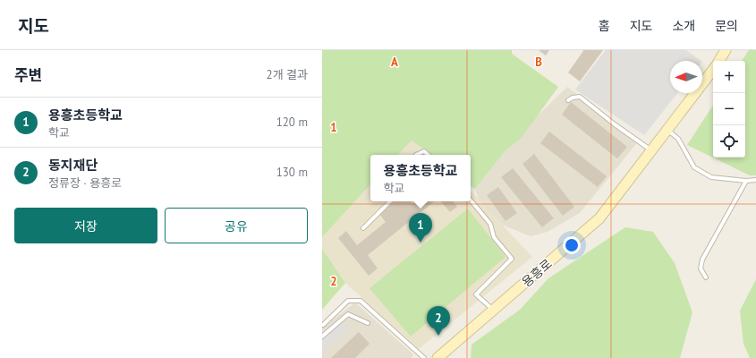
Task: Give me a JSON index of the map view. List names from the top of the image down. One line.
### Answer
{"streets":{"street":["용흥로"]},"north":"left","page":{"header":"지도","nav":["홈","지도","소개","문의"],"heading":["주변","2개 결과"],"map_buttons":["+","−"],"list":[{"mark":"1","name":"용흥초등학교","note":"학교","value":"120 m"},{"mark":"2","name":"동지재단","note":"정류장 · 용흥로","value":"130 m"}],"popup":["용흥초등학교","학교"],"buttons":["저장","공유"],"pins":["1","2"]},"grid":{"columns":["A","B"],"rows":["1","2"]}}
